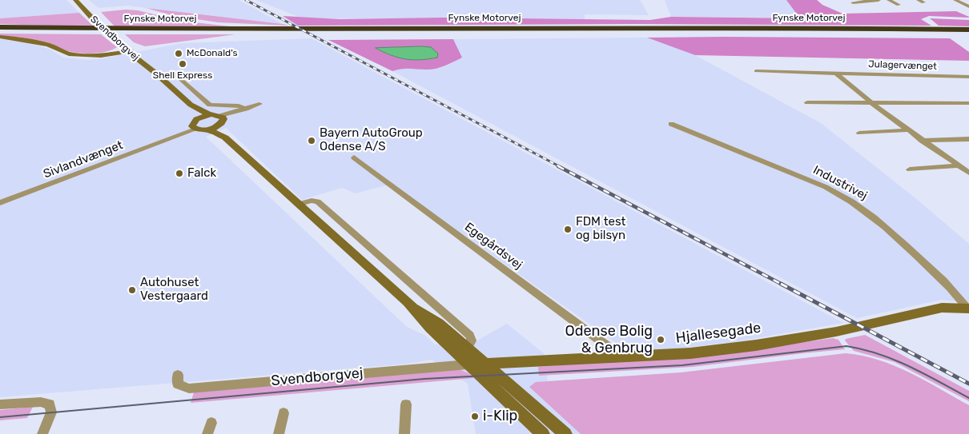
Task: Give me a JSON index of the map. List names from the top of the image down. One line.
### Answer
{"streets":{"highway":["Fynske Motorvej"],"main road":["Svendborgvej","Hjallesegade"],"street":["Julagervænget","Sivlandvænget","Industrivej","Egegårdsvej"]},"crossings":[["Svendborgvej","Hjallesegade"],["Industrivej","Hjallesegade"],["Egegårdsvej","Hjallesegade"]],"places":["McDonald's","Shell Express","Bayern AutoGroup Odense A/S","Falck","FDM test og bilsyn","Autohuset Vestergaard","Odense Bolig & Genbrug","i-Klip"]}
